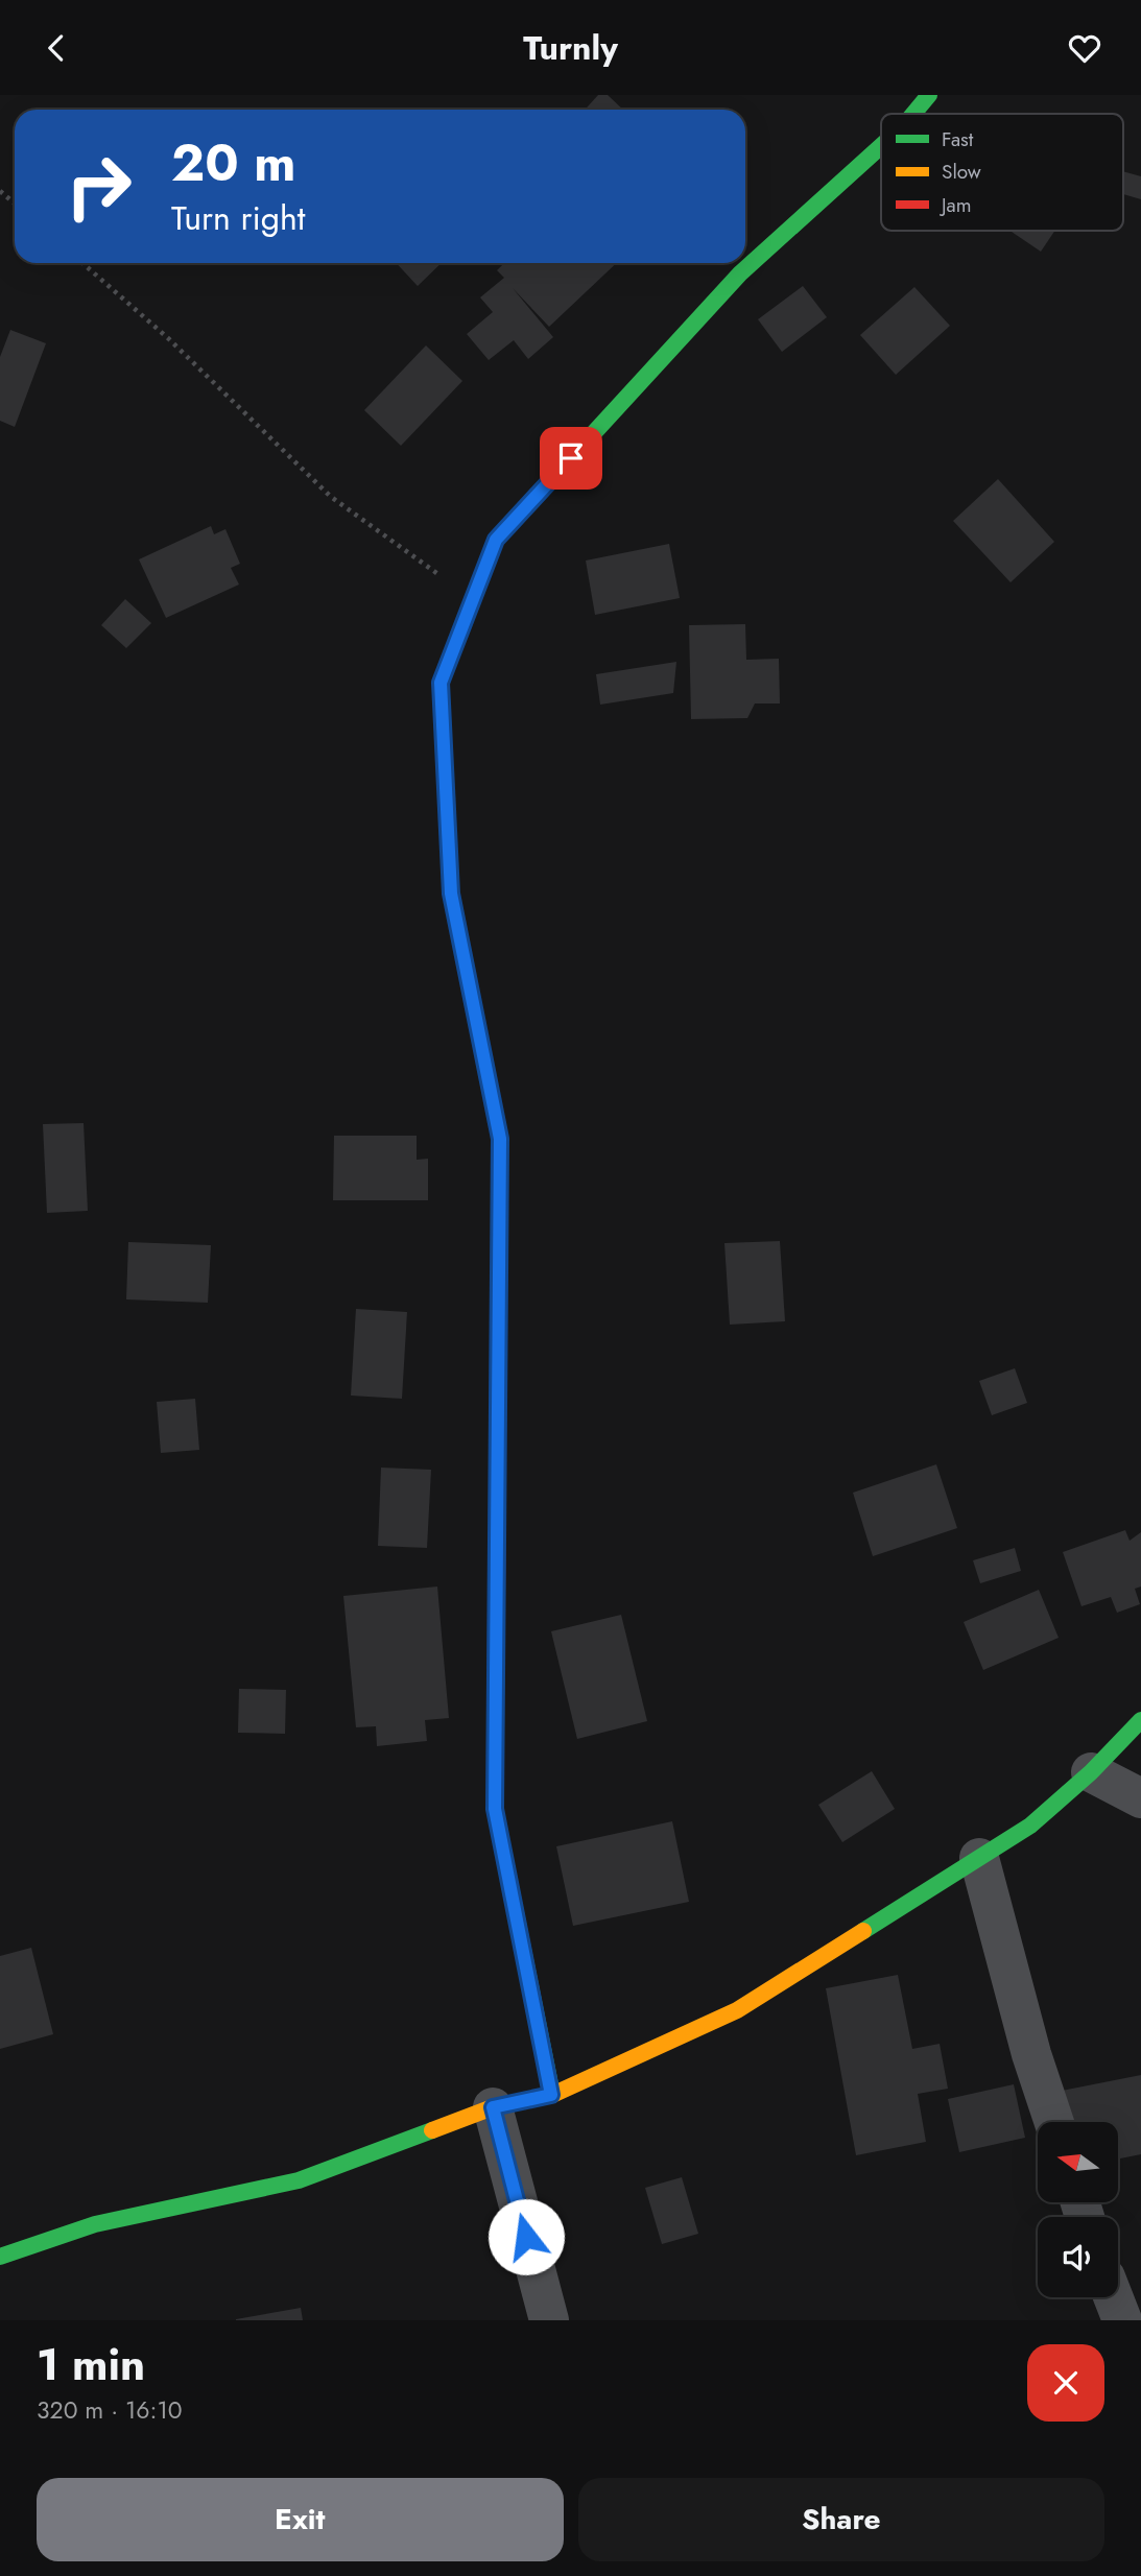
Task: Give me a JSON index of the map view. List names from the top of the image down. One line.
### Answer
{"legend":["Fast","Slow","Jam"],"north":"left","page":{"header":"Turnly","turn":["20 m","Turn right"],"heading":["1 min","320 m · 16:10"],"buttons":["Exit","Share"]}}
